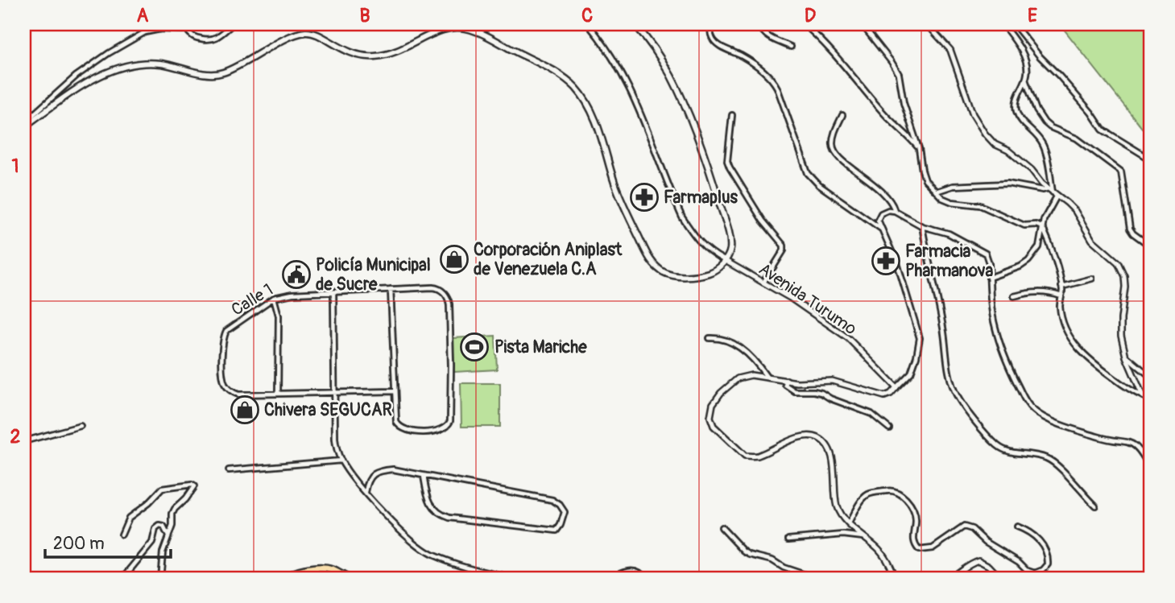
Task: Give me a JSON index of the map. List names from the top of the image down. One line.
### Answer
{"streets":{"street":["Avenida Turumo","Calle 1"]},"places":{"pharmacy":["Farmaplus","Farmacia Pharmanova"],"shop":["Corporación Aniplast de Venezuela C.A","Chivera SEGUCAR"],"public building":["Policía Municipal de Sucre"],"sports":["Pista Mariche"]},"scale_bar":"200 m","grid":{"columns":["A","B","C","D","E"],"rows":["1","2"]}}
